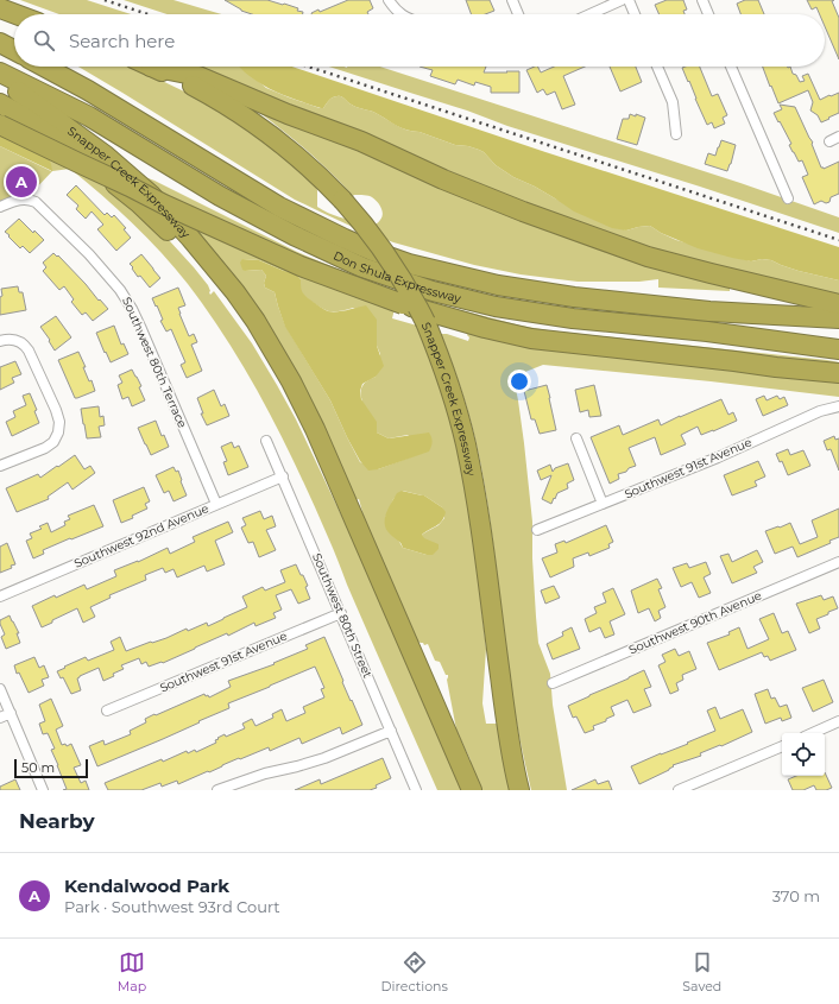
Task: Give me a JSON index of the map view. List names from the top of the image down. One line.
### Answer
{"streets":{"highway":["Snapper Creek Expressway","Don Shula Expressway"],"street":["Southwest 80th Terrace","Southwest 91st Avenue","Southwest 92nd Avenue","Southwest 80th Street","Southwest 90th Avenue"]},"crossings":[["Southwest 80th Terrace","Southwest 92nd Avenue"],["Southwest 91st Avenue","Southwest 80th Street"],["Southwest 92nd Avenue","Southwest 80th Street"]],"scale_bar":"50 m","page":{"search":"Search here","pins":"A","scale":"50 m","heading":"Nearby","list":[{"mark":"A","name":"Kendalwood Park","note":"Park · Southwest 93rd Court","value":"370 m"}],"nav":["Map","Directions","Saved"]}}
